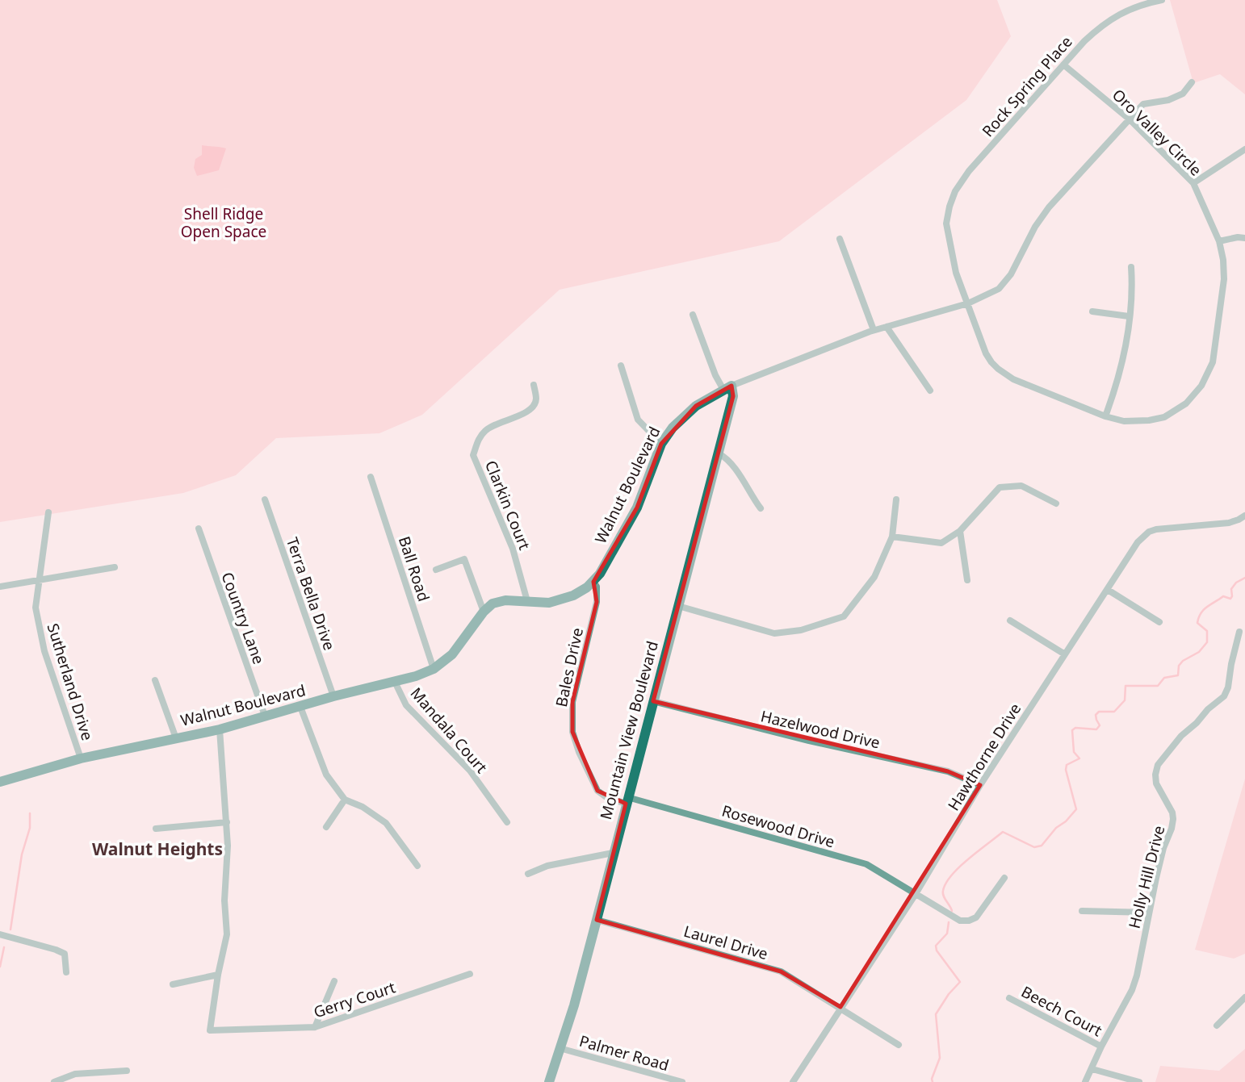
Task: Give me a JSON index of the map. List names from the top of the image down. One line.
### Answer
{"streets":{"street":["Rock Spring Place","Oro Valley Circle","Walnut Boulevard","Clarkin Court","Ball Road","Terra Bella Drive","Country Lane","Bales Drive","Sutherland Drive","Hazelwood Drive","Mandala Court","Mountain View Boulevard","Hawthorne Drive","Rosewood Drive","Holly Hill Drive","Laurel Drive","Gerry Court","Beech Court","Palmer Road"]},"crossings":[["Rock Spring Place","Oro Valley Circle"],["Oro Valley Circle","Walnut Boulevard"],["Walnut Boulevard","Clarkin Court"],["Walnut Boulevard","Ball Road"],["Walnut Boulevard","Terra Bella Drive"],["Walnut Boulevard","Country Lane"],["Walnut Boulevard","Bales Drive"],["Walnut Boulevard","Sutherland Drive"],["Walnut Boulevard","Mandala Court"],["Walnut Boulevard","Mountain View Boulevard"],["Bales Drive","Mountain View Boulevard"],["Bales Drive","Rosewood Drive"],["Hazelwood Drive","Mountain View Boulevard"],["Hazelwood Drive","Hawthorne Drive"],["Mountain View Boulevard","Rosewood Drive"],["Mountain View Boulevard","Laurel Drive"],["Mountain View Boulevard","Palmer Road"],["Hawthorne Drive","Rosewood Drive"],["Hawthorne Drive","Laurel Drive"],["Holly Hill Drive","Beech Court"]],"districts":["Walnut Heights"],"parks":["Shell Ridge Open Space"]}
